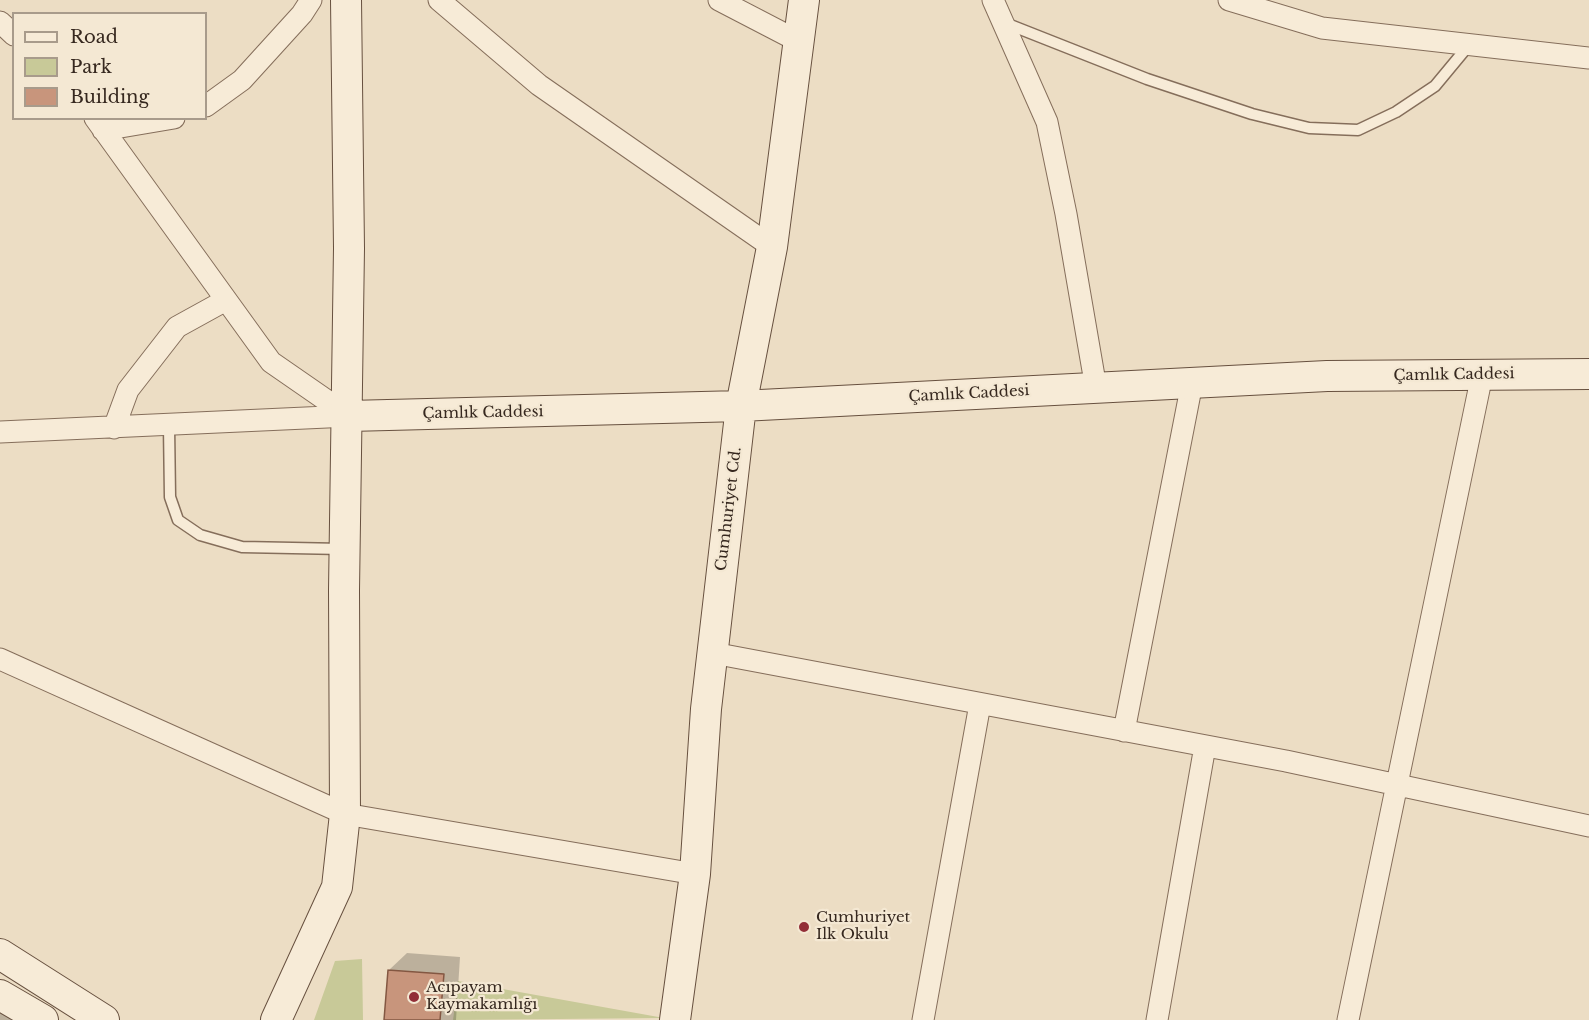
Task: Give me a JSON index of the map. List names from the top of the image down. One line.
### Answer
{"streets":{"street":["Çamlık Caddesi","Cumhuriyet Cd."]},"crossings":[["Çamlık Caddesi","Cumhuriyet Cd."]],"places":["Cumhuriyet Ilk Okulu","Acıpayam Kaymakamlığı"],"legend":["Road","Park","Building"]}
